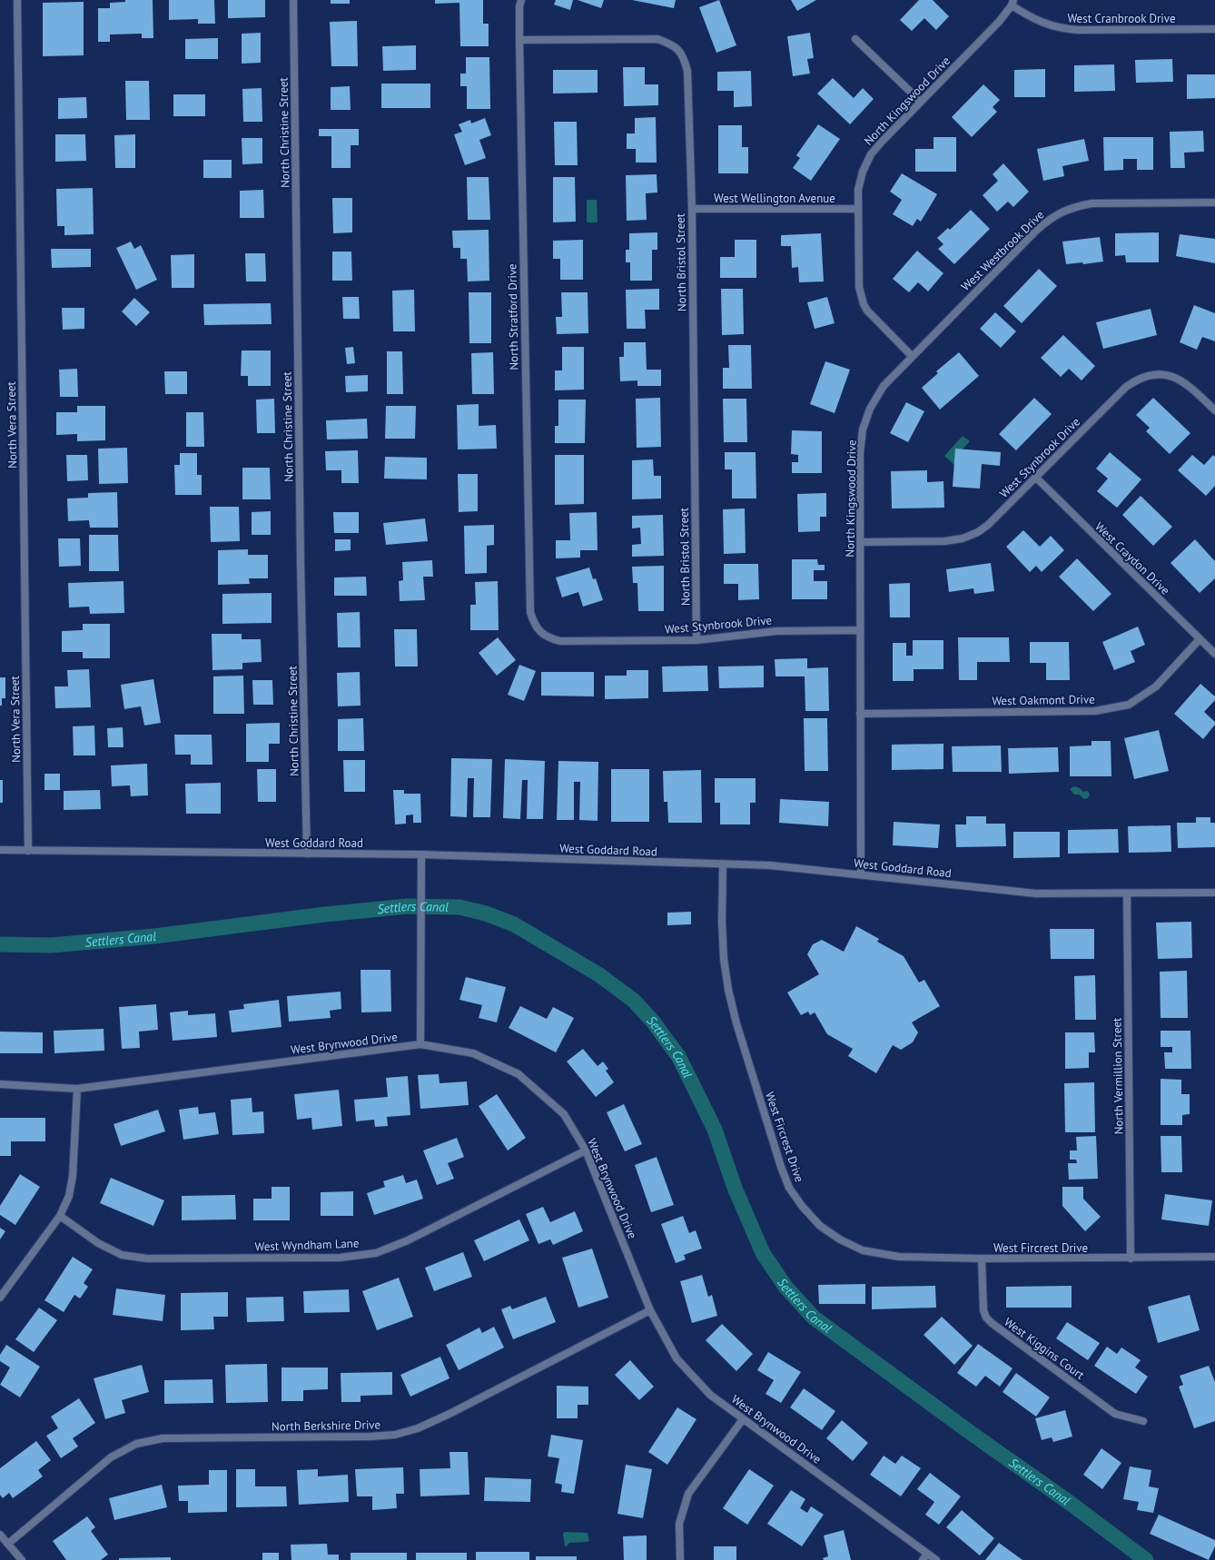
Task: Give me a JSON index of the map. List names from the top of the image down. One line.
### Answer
{"streets":{"street":["West Cranbrook Drive","North Kingswood Drive","North Christine Street","West Wellington Avenue","West Westbrook Drive","North Bristol Street","North Stratford Drive","North Vera Street","West Stynbrook Drive","West Craydon Drive","West Oakmont Drive","West Goddard Road","West Brynwood Drive","North Vermillion Street","West Fircrest Drive","West Wyndham Lane","West Kiggins Court","North Berkshire Drive"]},"crossings":[["West Cranbrook Drive","North Kingswood Drive"],["North Kingswood Drive","West Wellington Avenue"],["North Kingswood Drive","West Westbrook Drive"],["North Kingswood Drive","West Stynbrook Drive"],["North Kingswood Drive","West Oakmont Drive"],["North Kingswood Drive","West Goddard Road"],["North Christine Street","West Goddard Road"],["West Wellington Avenue","North Bristol Street"],["North Bristol Street","North Stratford Drive"],["North Bristol Street","West Stynbrook Drive"],["North Stratford Drive","West Stynbrook Drive"],["North Vera Street","West Goddard Road"],["West Stynbrook Drive","West Craydon Drive"],["West Craydon Drive","West Oakmont Drive"],["West Goddard Road","North Vermillion Street"],["West Goddard Road","West Fircrest Drive"],["West Brynwood Drive","West Wyndham Lane"],["West Brynwood Drive","North Berkshire Drive"],["North Vermillion Street","West Fircrest Drive"],["West Fircrest Drive","West Kiggins Court"]],"water":["Settlers Canal"]}
